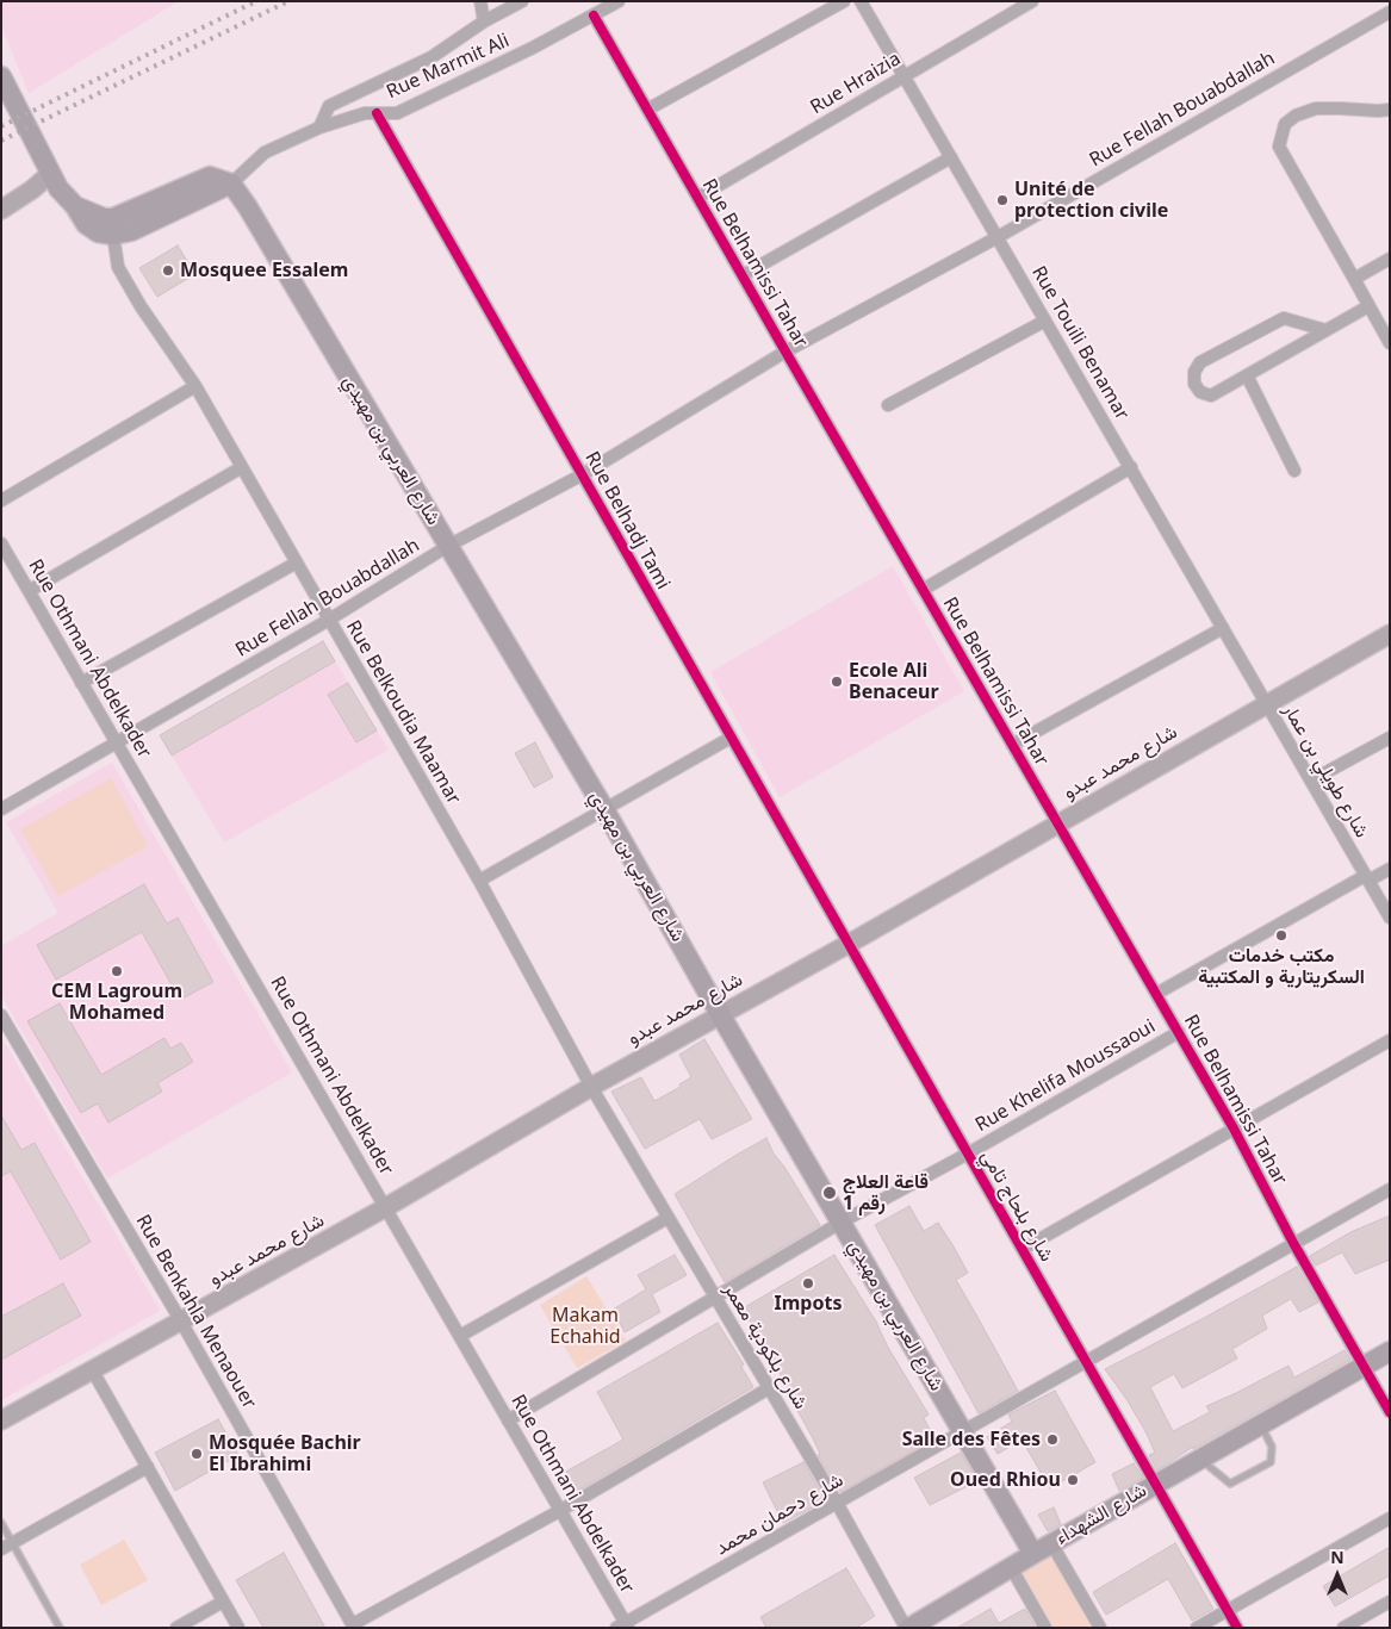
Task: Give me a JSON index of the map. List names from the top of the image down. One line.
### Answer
{"streets":{"main road":["شارع العربي بن مهيدي","شارع الشهداء"],"street":["Rue Marmit Ali","Rue Hraizia","Rue Fellah Bouabdallah","Rue Belhamissi Tahar","Rue Touili Benamar","Rue Belhadj Tami","Rue Othmani Abdelkader","Rue Belkoudia Maamar","شارع محمد عبدو","شارع طويلي بن عمار","Rue Khelifa Moussaoui","شارع بلحاج تامي","Rue Benkahla Menaouer","شارع بلكودية معمر","شارع دحمان محمد"]},"crossings":[["Rue Marmit Ali","Rue Belhamissi Tahar"],["Rue Marmit Ali","شارع العربي بن مهيدي"],["Rue Marmit Ali","Rue Belhadj Tami"],["Rue Hraizia","Rue Belhamissi Tahar"],["Rue Hraizia","Rue Touili Benamar"],["Rue Fellah Bouabdallah","Rue Belhamissi Tahar"],["Rue Fellah Bouabdallah","Rue Touili Benamar"],["Rue Fellah Bouabdallah","شارع العربي بن مهيدي"],["Rue Fellah Bouabdallah","Rue Belhadj Tami"],["Rue Fellah Bouabdallah","Rue Othmani Abdelkader"],["Rue Fellah Bouabdallah","Rue Belkoudia Maamar"],["Rue Belhamissi Tahar","شارع محمد عبدو"],["Rue Belhamissi Tahar","Rue Khelifa Moussaoui"],["Rue Belhamissi Tahar","شارع دحمان محمد"],["Rue Belhamissi Tahar","شارع الشهداء"],["Rue Touili Benamar","شارع محمد عبدو"],["Rue Touili Benamar","شارع طويلي بن عمار"],["شارع العربي بن مهيدي","شارع محمد عبدو"],["شارع العربي بن مهيدي","Rue Khelifa Moussaoui"],["شارع العربي بن مهيدي","شارع دحمان محمد"],["شارع العربي بن مهيدي","شارع الشهداء"],["Rue Belhadj Tami","شارع محمد عبدو"],["Rue Belhadj Tami","شارع بلحاج تامي"],["Rue Othmani Abdelkader","شارع محمد عبدو"],["Rue Othmani Abdelkader","Rue Khelifa Moussaoui"],["Rue Othmani Abdelkader","شارع دحمان محمد"],["Rue Belkoudia Maamar","شارع محمد عبدو"],["Rue Belkoudia Maamar","شارع بلكودية معمر"],["شارع محمد عبدو","شارع طويلي بن عمار"],["شارع محمد عبدو","شارع بلحاج تامي"],["شارع محمد عبدو","Rue Benkahla Menaouer"],["شارع محمد عبدو","شارع بلكودية معمر"],["شارع طويلي بن عمار","Rue Khelifa Moussaoui"],["Rue Khelifa Moussaoui","شارع بلحاج تامي"],["Rue Khelifa Moussaoui","شارع بلكودية معمر"],["شارع بلحاج تامي","شارع دحمان محمد"],["شارع بلحاج تامي","شارع الشهداء"],["شارع بلكودية معمر","شارع دحمان محمد"],["شارع بلكودية معمر","شارع الشهداء"]],"parks":["Makam Echahid"],"places":["Unité de protection civile","Mosquee Essalem","Ecole Ali Benaceur","مكتب خدمات السكريتارية و المكتبية","CEM Lagroum Mohamed","قاعة العلاج رقم 1","Impots","Salle des Fêtes","Mosquée Bachir El Ibrahimi","Oued Rhiou"],"north":"top"}
